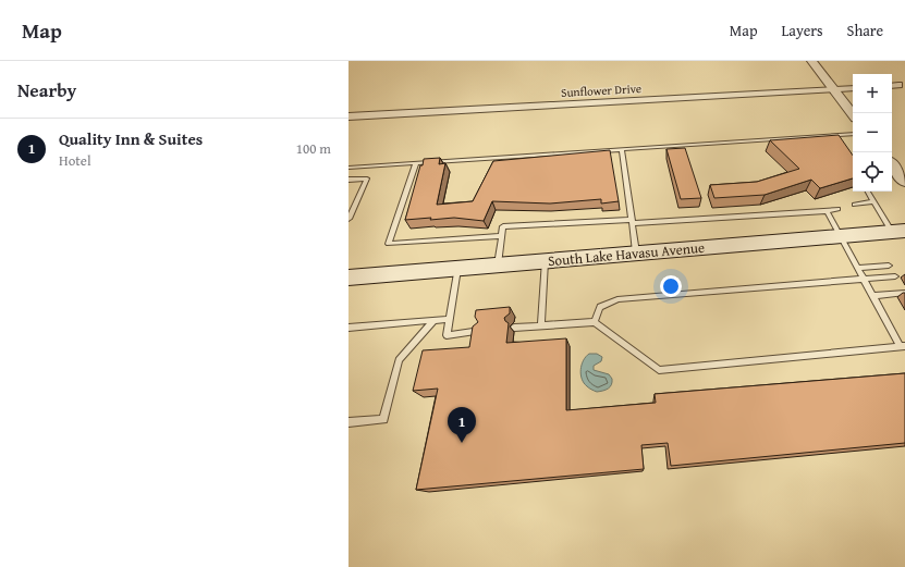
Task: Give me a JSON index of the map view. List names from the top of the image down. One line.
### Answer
{"streets":{"main road":["South Lake Havasu Avenue"],"street":["Sunflower Drive"]},"page":{"header":"Map","nav":["Map","Layers","Share"],"heading":"Nearby","map_buttons":["+","−"],"list":[{"mark":"1","name":"Quality Inn & Suites","note":"Hotel","value":"100 m"}],"pins":"1"}}
